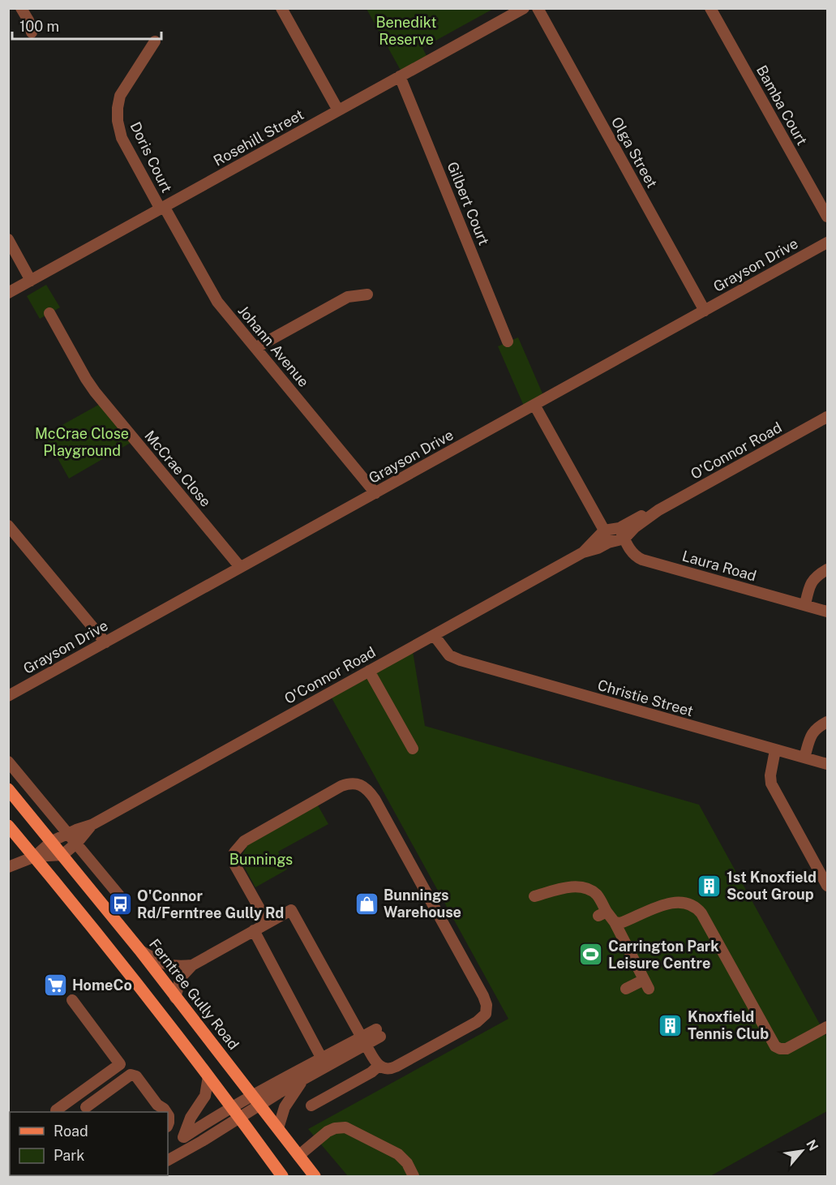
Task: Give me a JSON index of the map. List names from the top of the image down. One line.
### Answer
{"streets":{"main road":["Ferntree Gully Road"],"street":["Bamba Court","Rosehill Street","Olga Street","Doris Court","Gilbert Court","Grayson Drive","Johann Avenue","O'Connor Road","McCrae Close","Laura Road","Christie Street"]},"crossings":[["Rosehill Street","Doris Court"],["Rosehill Street","Gilbert Court"],["Rosehill Street","Johann Avenue"],["Olga Street","Grayson Drive"],["Doris Court","Johann Avenue"],["Grayson Drive","Johann Avenue"],["Grayson Drive","McCrae Close"],["O'Connor Road","Laura Road"],["O'Connor Road","Christie Street"],["O'Connor Road","Ferntree Gully Road"]],"parks":["Benedikt Reserve","McCrae Close Playground","Bunnings"],"places":{"building":["1st Knoxfield Scout Group","Knoxfield Tennis Club"],"shop":["Bunnings Warehouse"],"bus stop":["O'Connor Rd/Ferntree Gully Rd"],"sports":["Carrington Park Leisure Centre"],"supermarket":["HomeCo"]},"legend":["Road","Park"],"scale_bar":"100 m","north":"top right"}
